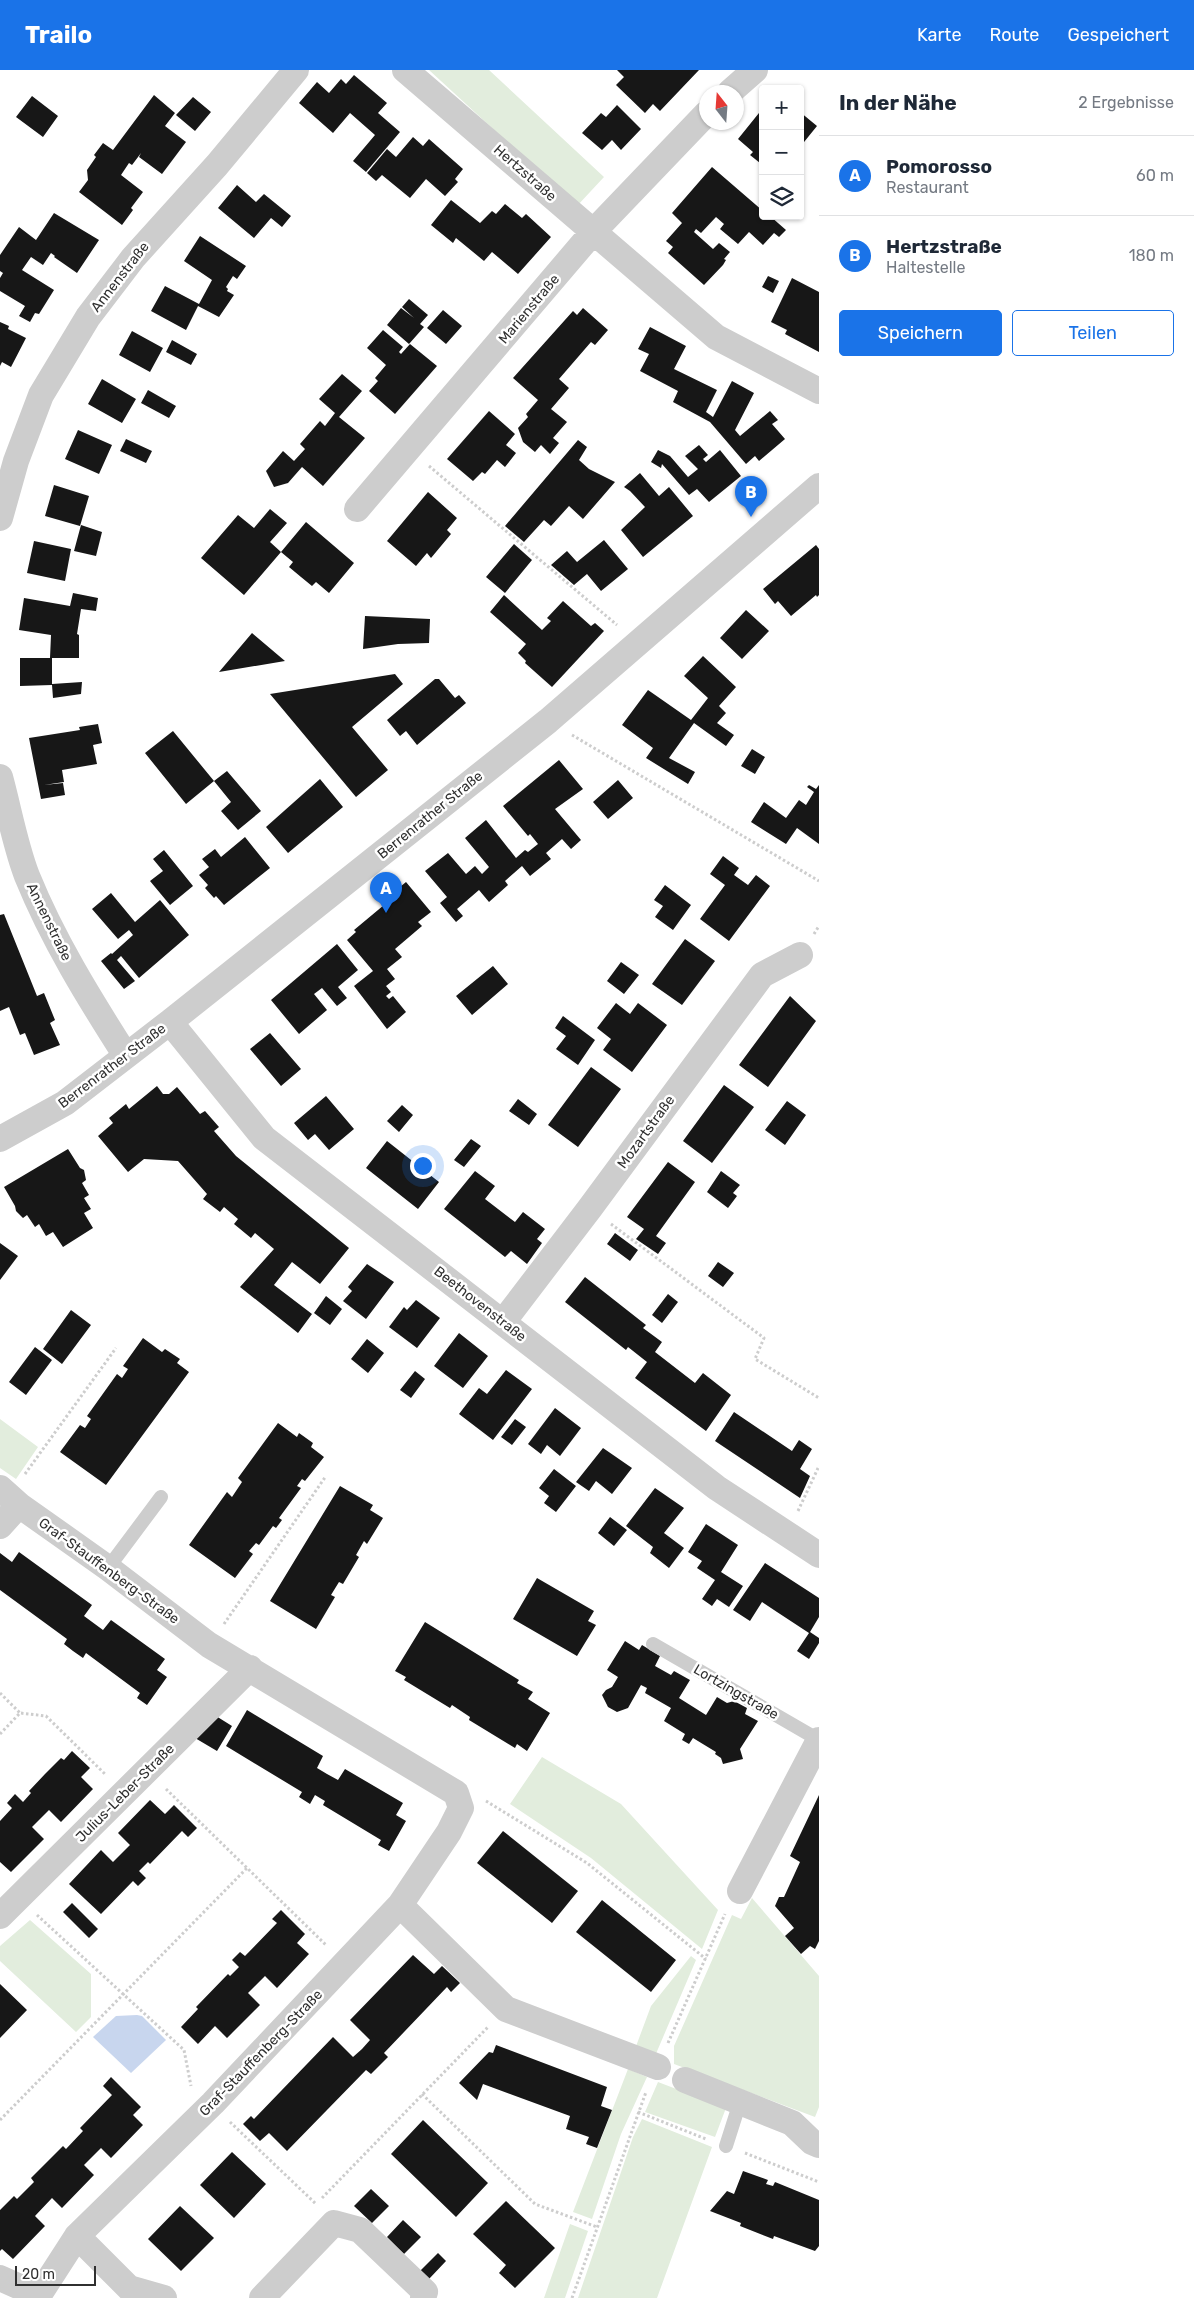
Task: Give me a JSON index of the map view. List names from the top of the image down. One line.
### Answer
{"streets":{"street":["Hertzstraße","Annenstraße","Marienstraße","Berrenrather Straße","Mozartstraße","Beethovenstraße","Graf-Stauffenberg-Straße","Lortzingstraße","Julius-Leber-Straße"]},"crossings":[["Hertzstraße","Marienstraße"],["Annenstraße","Berrenrather Straße"],["Berrenrather Straße","Beethovenstraße"],["Mozartstraße","Beethovenstraße"],["Graf-Stauffenberg-Straße","Julius-Leber-Straße"]],"scale_bar":"20 m","north":"top","page":{"header":"Trailo","nav":["Karte","Route","Gespeichert"],"heading":["In der Nähe","2 Ergebnisse"],"map_buttons":["+","−"],"list":[{"mark":"A","name":"Pomorosso","note":"Restaurant","value":"60 m"},{"mark":"B","name":"Hertzstraße","note":"Haltestelle","value":"180 m"}],"buttons":["Speichern","Teilen"],"pins":["B","A"],"scale":"20 m"}}
